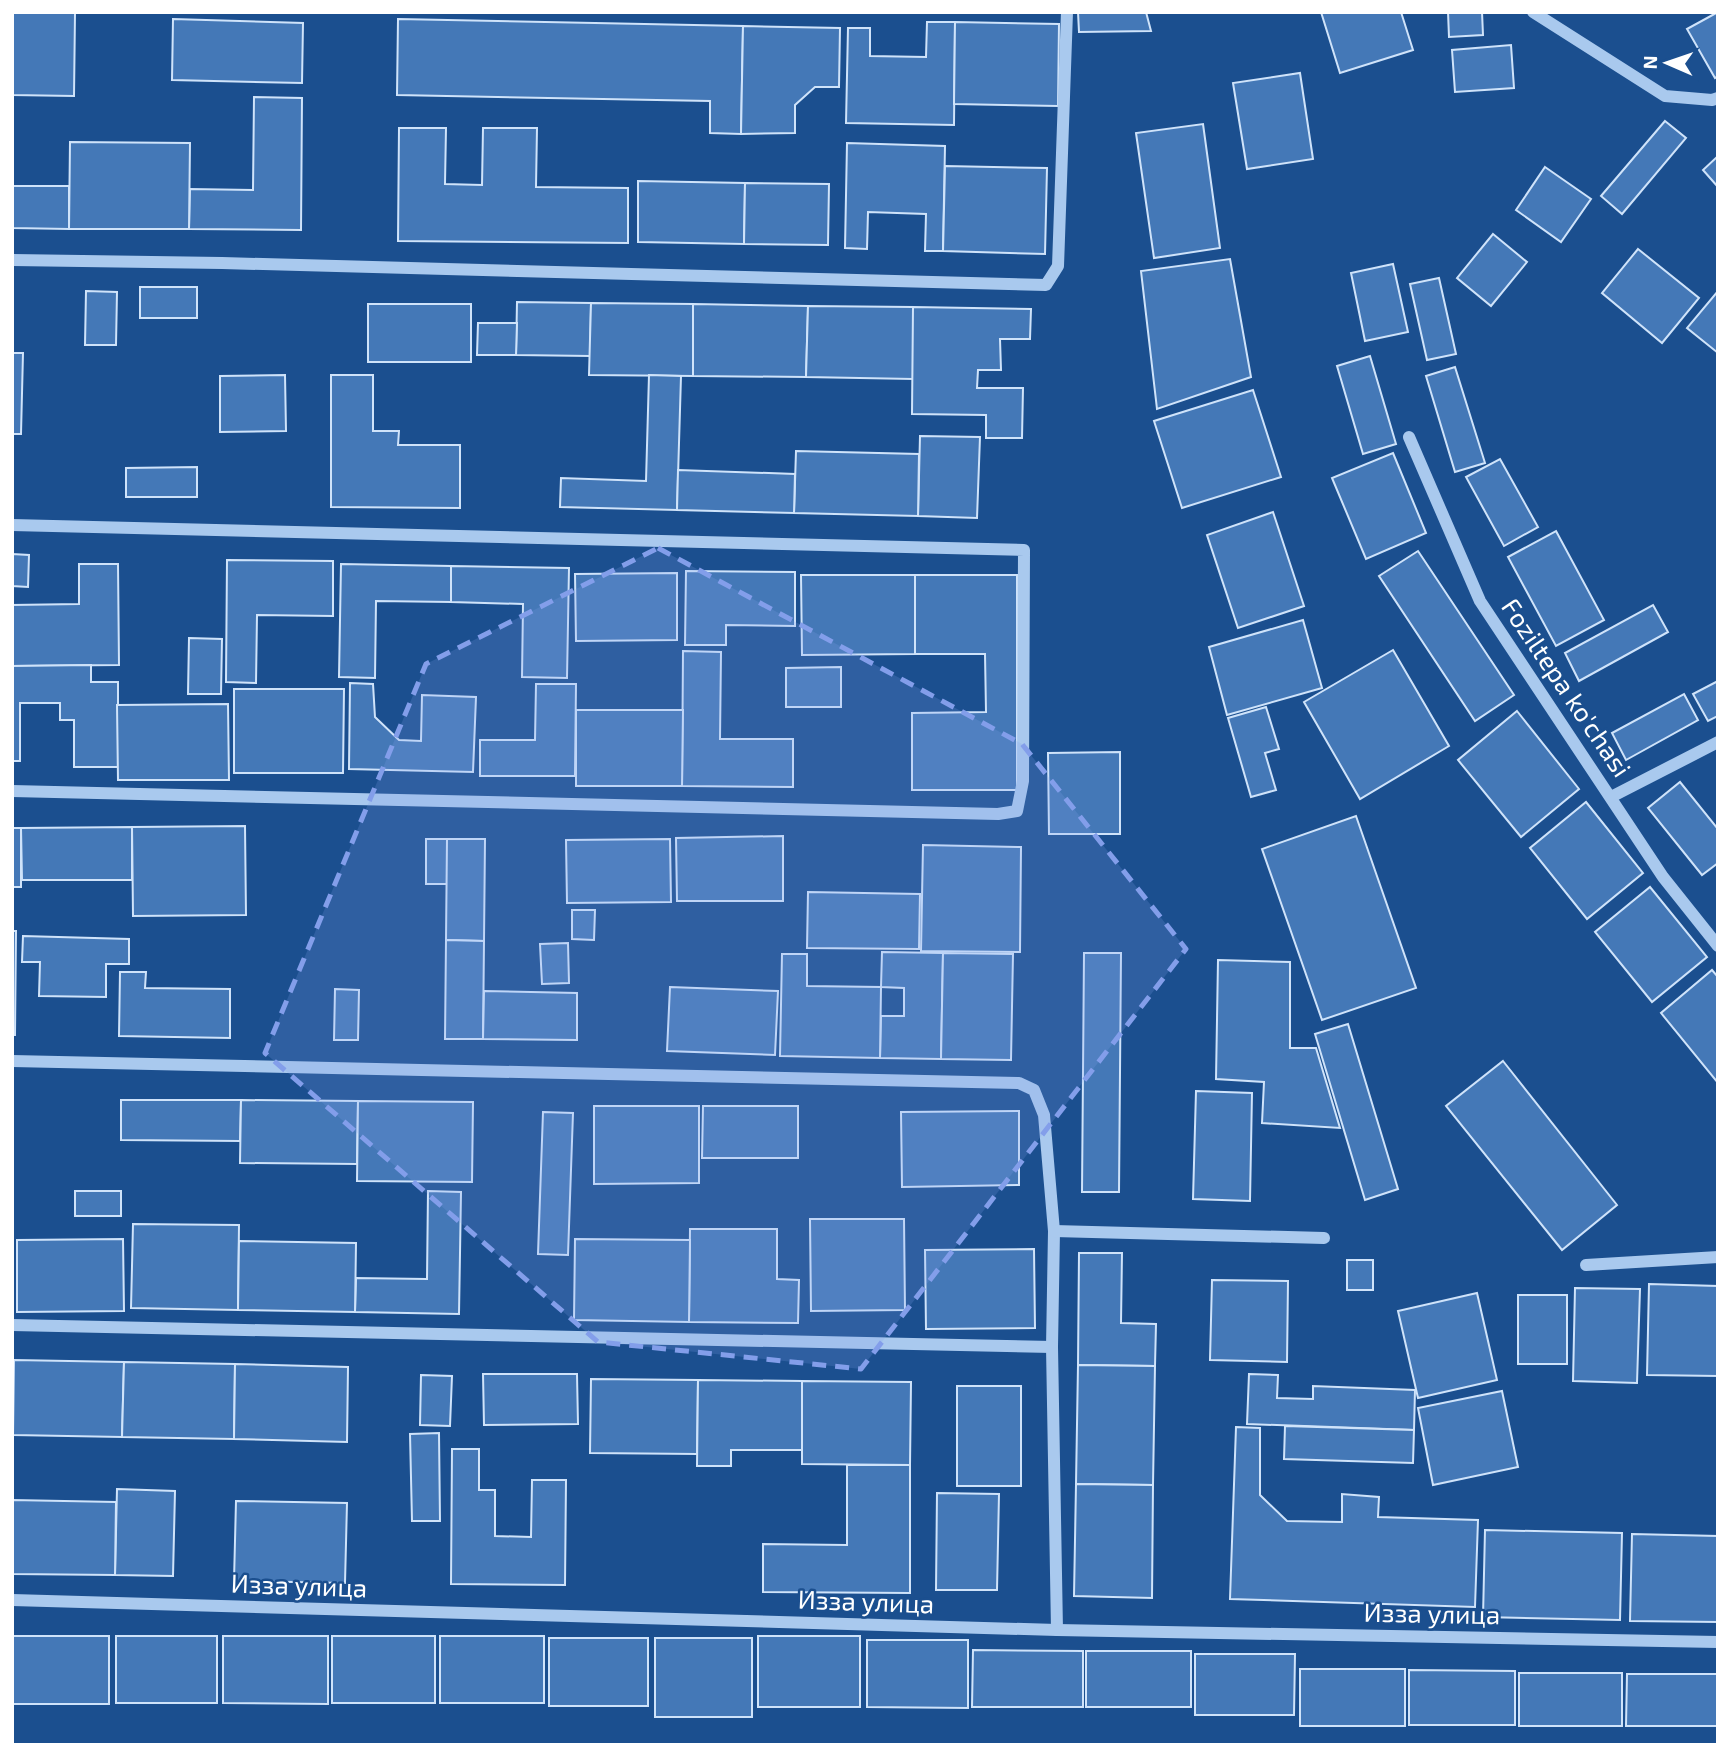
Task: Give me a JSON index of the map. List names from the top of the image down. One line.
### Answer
{"streets":{"street":["Foziltepa ko'chasi","Изза улица"]},"north":"left"}
